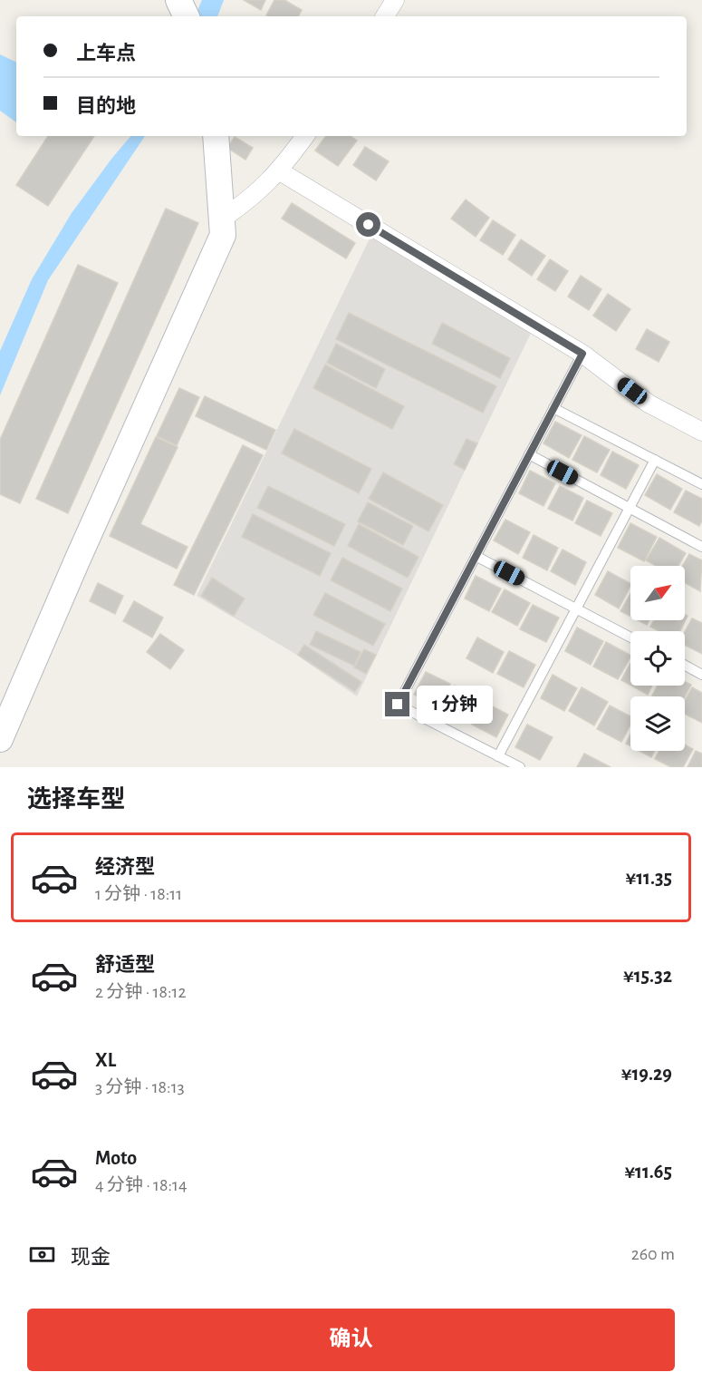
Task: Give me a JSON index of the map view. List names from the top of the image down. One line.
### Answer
{"north":"top right","page":{"banner":["上车点","目的地"],"bubble":"1 分钟","heading":"选择车型","list":[{"name":"经济型","note":"1 分钟 · 18:11","value":"¥11.35"},{"name":"舒适型","note":"2 分钟 · 18:12","value":"¥15.32"},{"name":"XL","note":"3 分钟 · 18:13","value":"¥19.29"},{"name":"Moto","note":"4 分钟 · 18:14","value":"¥11.65"}],"pay":["现金","260 m"],"buttons":"确认"}}
